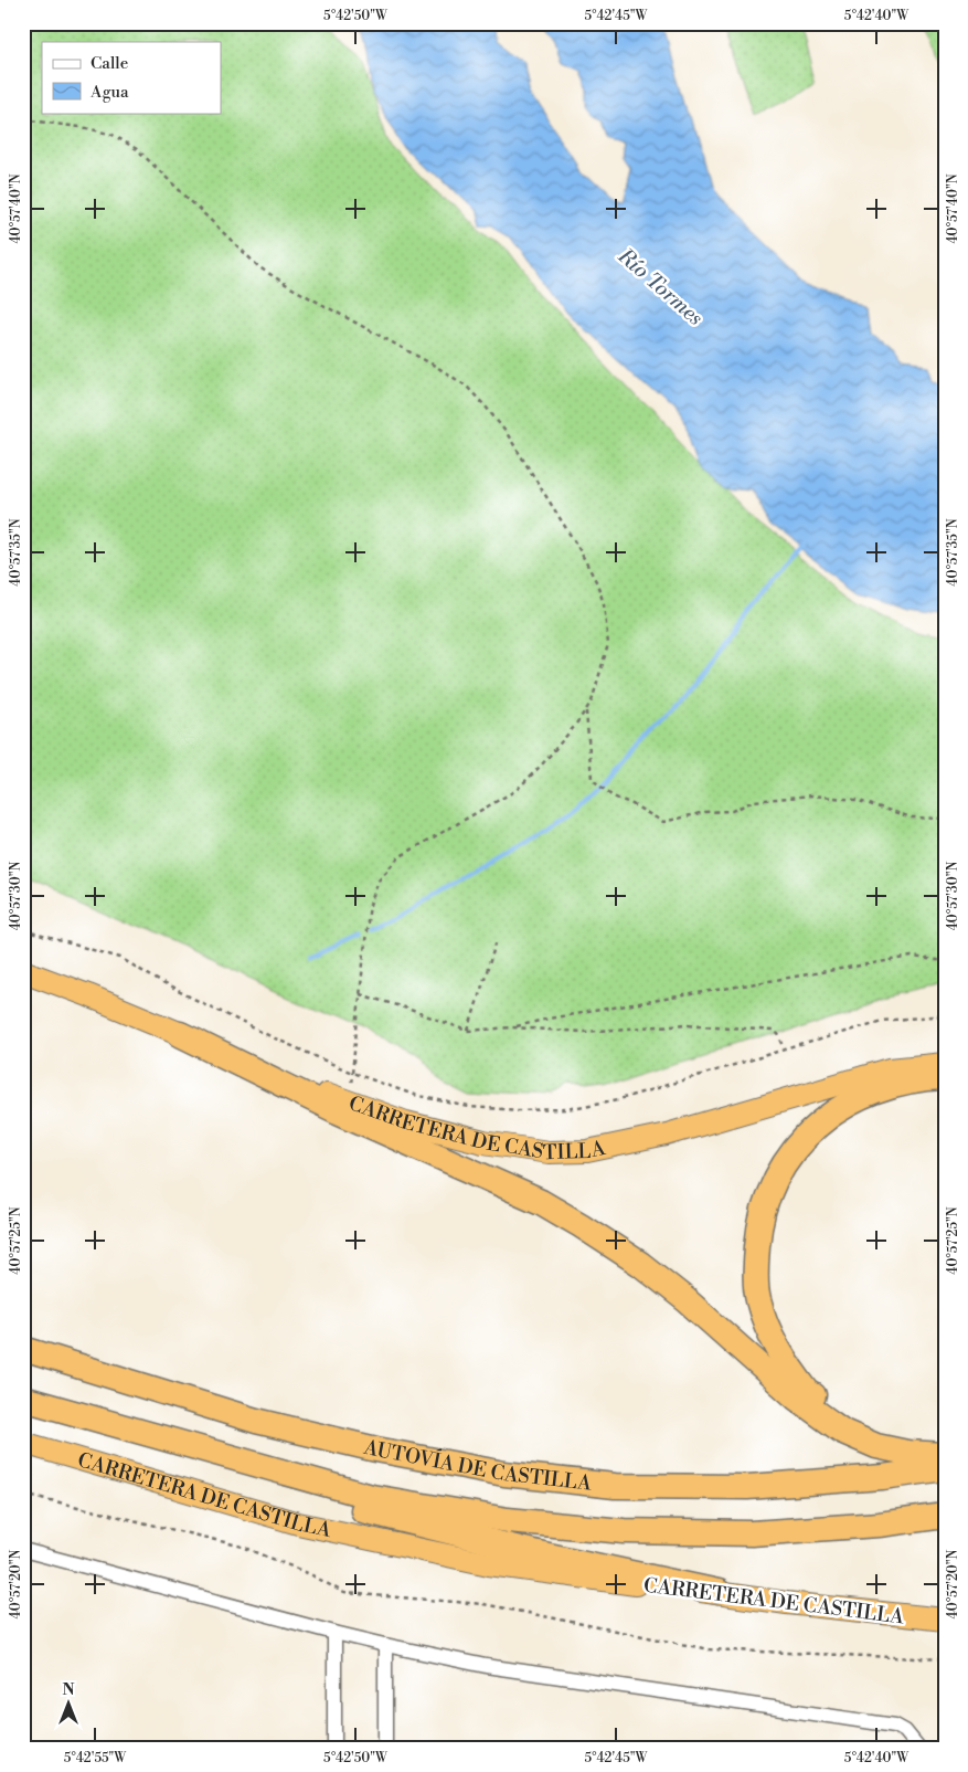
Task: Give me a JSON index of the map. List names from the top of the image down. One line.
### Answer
{"streets":{"highway":["CARRETERA DE CASTILLA","AUTOVÍA DE CASTILLA"]},"water":["Río Tormes"],"legend":["Calle","Agua"],"north":"top","coordinates":["5°42'50\"W","5°42'45\"W","5°42'40\"W","40°57'40\"N","40°57'35\"N","40°57'30\"N","40°57'25\"N","40°57'20\"N","5°42'55\"W"]}
